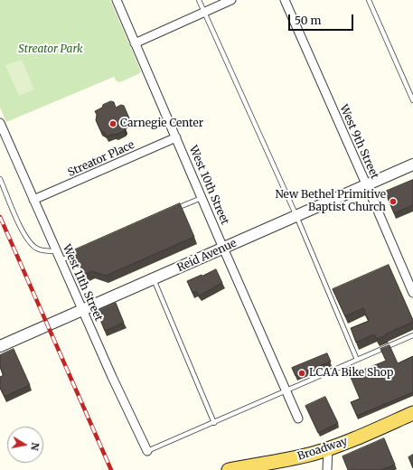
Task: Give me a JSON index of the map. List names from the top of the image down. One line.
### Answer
{"streets":{"main road":["Broadway"],"street":["West 9th Street","Streator Place","West 10th Street","Reid Avenue","West 11th Street"]},"crossings":[["West 9th Street","Reid Avenue"],["Streator Place","West 10th Street"],["Streator Place","West 11th Street"],["West 10th Street","Reid Avenue"],["Reid Avenue","West 11th Street"]],"parks":["Streator Park"],"places":["Carnegie Center","New Bethel Primitive Baptist Church","LCAA Bike Shop"],"scale_bar":"50 m","north":"right"}
